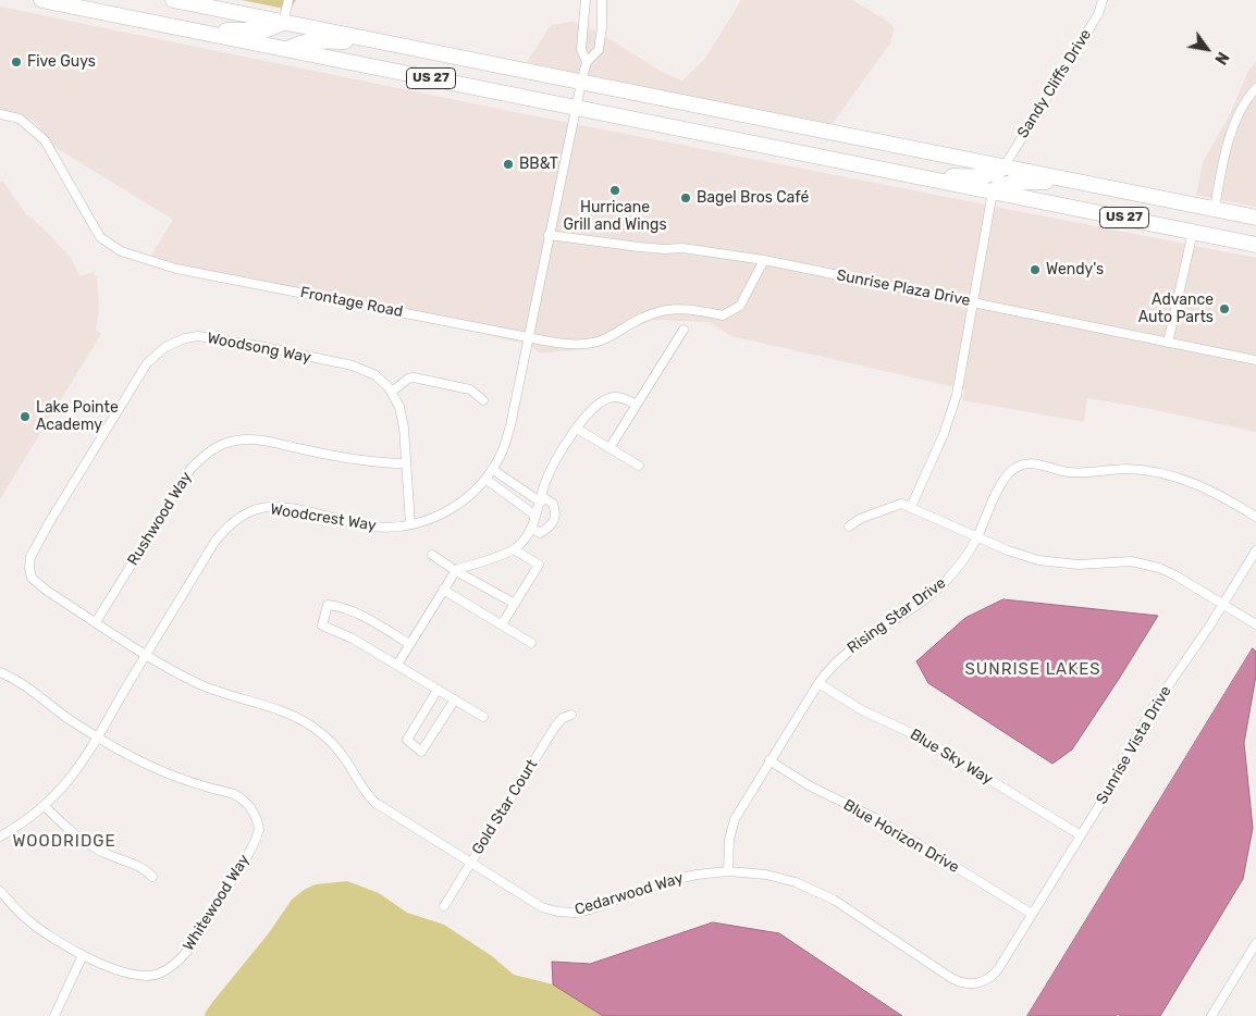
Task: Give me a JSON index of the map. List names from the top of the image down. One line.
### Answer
{"streets":{"highway":["US 27"],"street":["Sandy Cliffs Drive","Sunrise Plaza Drive","Frontage Road","Woodsong Way","Woodcrest Way","Rushwood Way","Rising Star Drive","Sunrise Vista Drive","Blue Sky Way","Gold Star Court","Blue Horizon Drive","Cedarwood Way","Whitewood Way"]},"crossings":[["US 27","Sandy Cliffs Drive"],["US 27","Woodcrest Way"],["Sunrise Plaza Drive","Frontage Road"],["Sunrise Plaza Drive","Woodcrest Way"],["Frontage Road","Woodcrest Way"],["Woodsong Way","Woodcrest Way"],["Woodsong Way","Rushwood Way"],["Woodsong Way","Cedarwood Way"],["Woodcrest Way","Cedarwood Way"],["Woodcrest Way","Whitewood Way"],["Rising Star Drive","Blue Sky Way"],["Rising Star Drive","Blue Horizon Drive"],["Rising Star Drive","Cedarwood Way"],["Sunrise Vista Drive","Blue Sky Way"],["Sunrise Vista Drive","Blue Horizon Drive"],["Sunrise Vista Drive","Cedarwood Way"],["Gold Star Court","Cedarwood Way"],["Blue Horizon Drive","Cedarwood Way"]],"districts":["SUNRISE LAKES","WOODRIDGE"],"places":["Five Guys","BB&T","Hurricane Grill and Wings","Bagel Bros Café","Wendy's","Advance Auto Parts","Lake Pointe Academy"],"north":"bottom right"}
